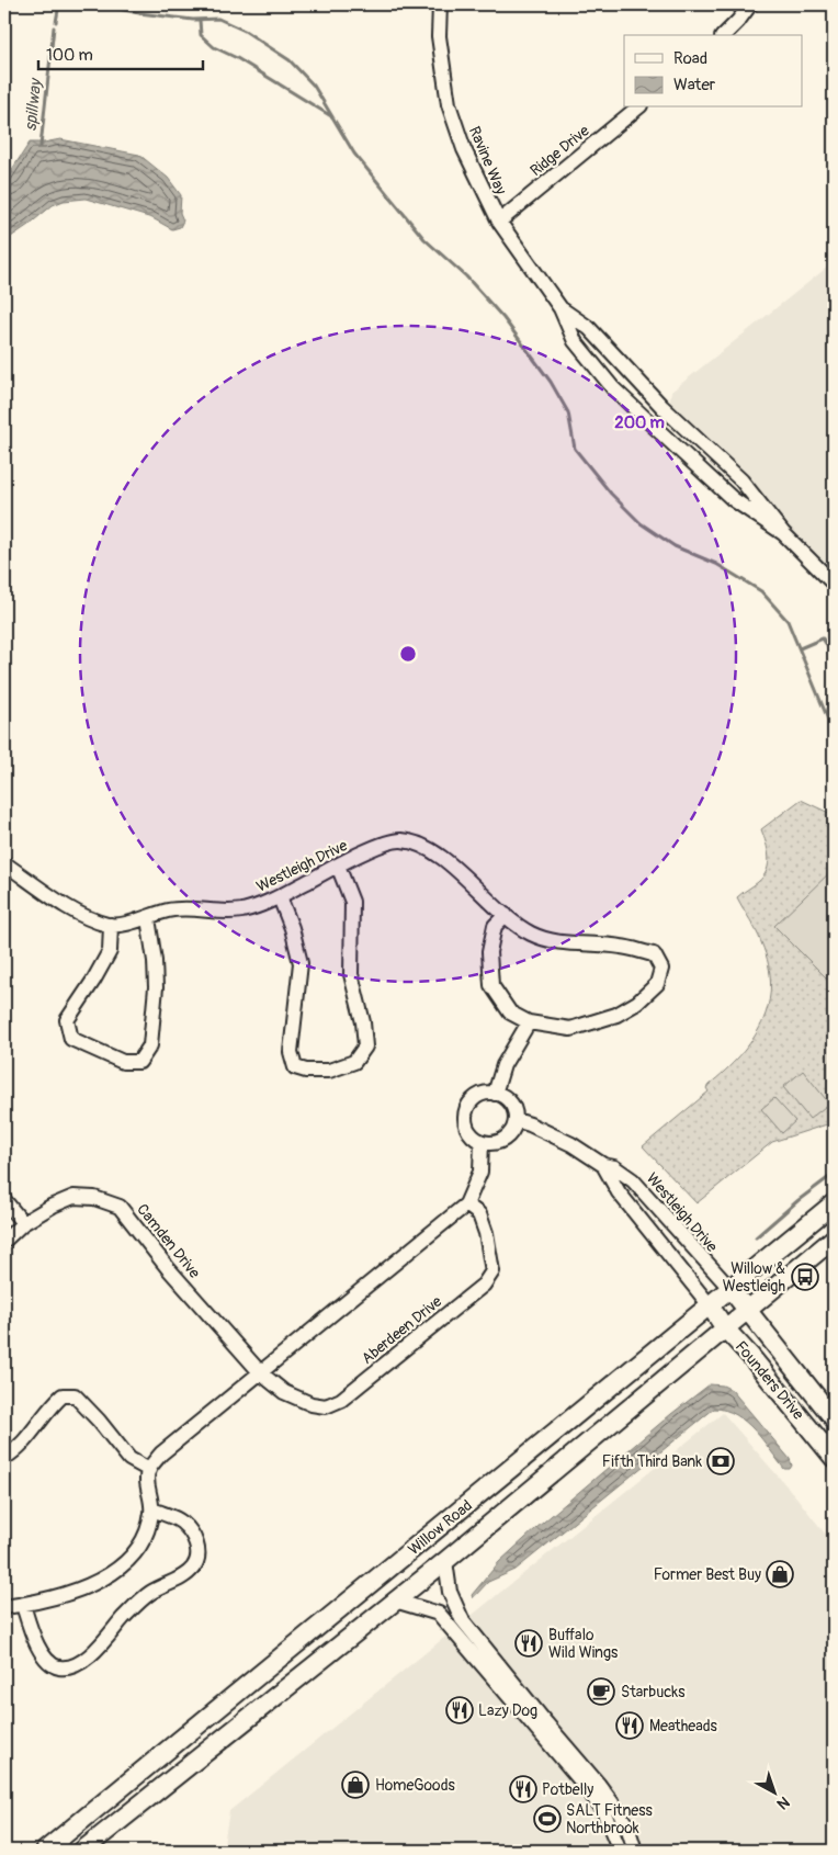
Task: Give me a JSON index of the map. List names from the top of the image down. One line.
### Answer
{"streets":{"main road":["Founders Drive","Willow Road"],"street":["Ridge Drive","Ravine Way","Westleigh Drive","Camden Drive","Aberdeen Drive"]},"crossings":[["Ridge Drive","Ravine Way"],["Westleigh Drive","Founders Drive"],["Westleigh Drive","Willow Road"],["Camden Drive","Aberdeen Drive"],["Founders Drive","Willow Road"]],"water":["spillway"],"places":{"bus stop":["Willow & Westleigh"],"bank":["Fifth Third Bank"],"shop":["Former Best Buy","HomeGoods"],"restaurant":["Buffalo Wild Wings","Lazy Dog","Meatheads","Potbelly"],"cafe":["Starbucks"],"sports":["SALT Fitness Northbrook"]},"legend":["Road","Water"],"scale_bar":"100 m","north":"bottom right","rings":["200 m"]}
